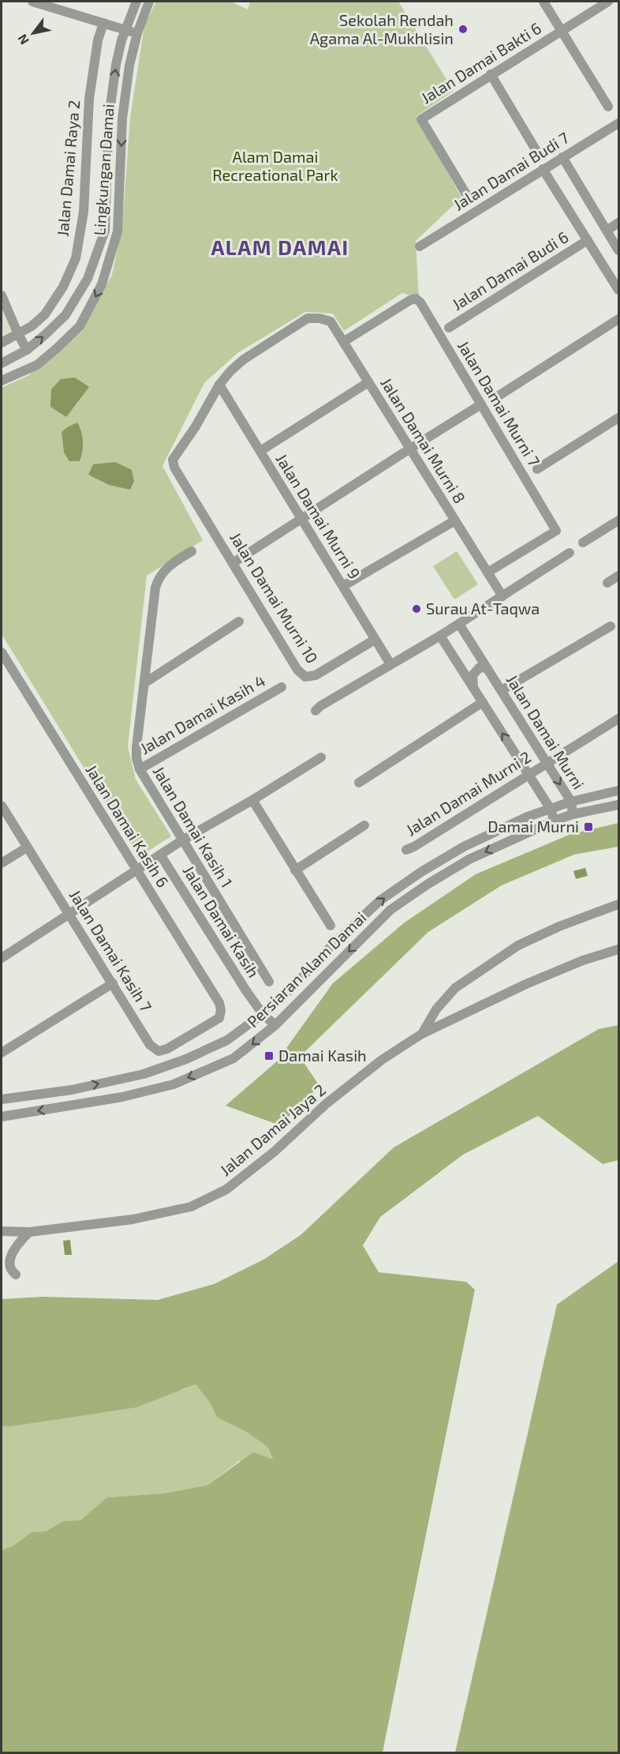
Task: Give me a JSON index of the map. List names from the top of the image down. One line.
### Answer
{"streets":{"street":["Jalan Damai Bakti 6","Jalan Damai Raya 2","Lingkungan Damai","Jalan Damai Budi 7","Jalan Damai Budi 6","Jalan Damai Murni 7","Jalan Damai Murni 8","Jalan Damai Murni 9","Jalan Damai Murni 10","Jalan Damai Kasih 4","Jalan Damai Murni","Jalan Damai Murni 2","Jalan Damai Kasih 6","Jalan Damai Kasih 1","Jalan Damai Kasih","Jalan Damai Kasih 7","Persiaran Alam Damai","Jalan Damai Jaya 2"]},"crossings":[["Jalan Damai Murni 7","Jalan Damai Murni 8"],["Jalan Damai Murni 8","Jalan Damai Murni 9"],["Jalan Damai Murni 8","Jalan Damai Murni 10"],["Jalan Damai Murni 9","Jalan Damai Murni 10"],["Jalan Damai Kasih 4","Jalan Damai Kasih 1"],["Jalan Damai Murni","Jalan Damai Murni 2"],["Jalan Damai Murni","Persiaran Alam Damai"],["Jalan Damai Kasih 6","Jalan Damai Kasih 7"],["Jalan Damai Kasih","Persiaran Alam Damai"]],"districts":["ALAM DAMAI"],"parks":["Alam Damai Recreational Park"],"places":{"other":["Sekolah Rendah Agama Al-Mukhlisin","Surau At-Taqwa"],"transit":["Damai Murni","Damai Kasih"]},"north":"bottom left"}
